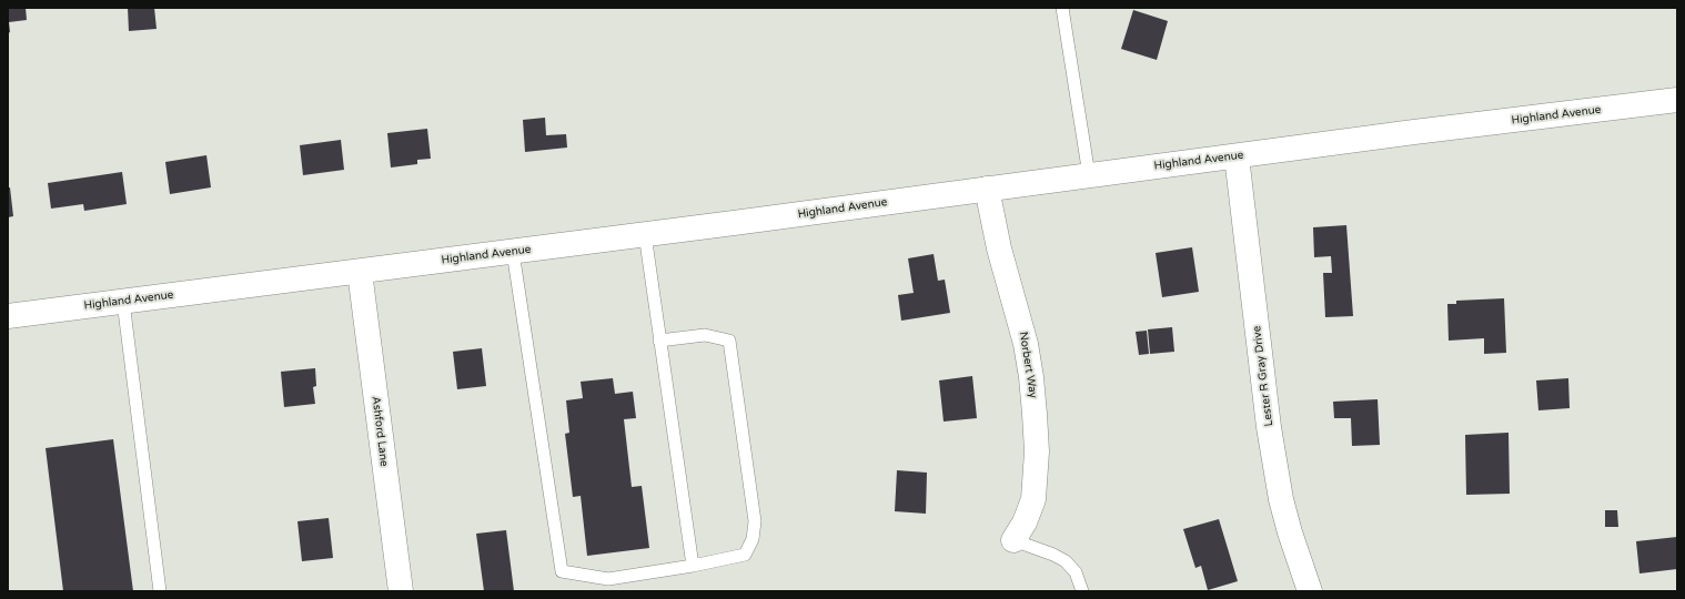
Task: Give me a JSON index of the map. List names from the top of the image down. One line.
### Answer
{"streets":{"main road":["Highland Avenue","Norbert Way","Lester R Gray Drive","Ashford Lane"]},"crossings":[["Highland Avenue","Norbert Way"],["Highland Avenue","Lester R Gray Drive"],["Highland Avenue","Ashford Lane"]]}
